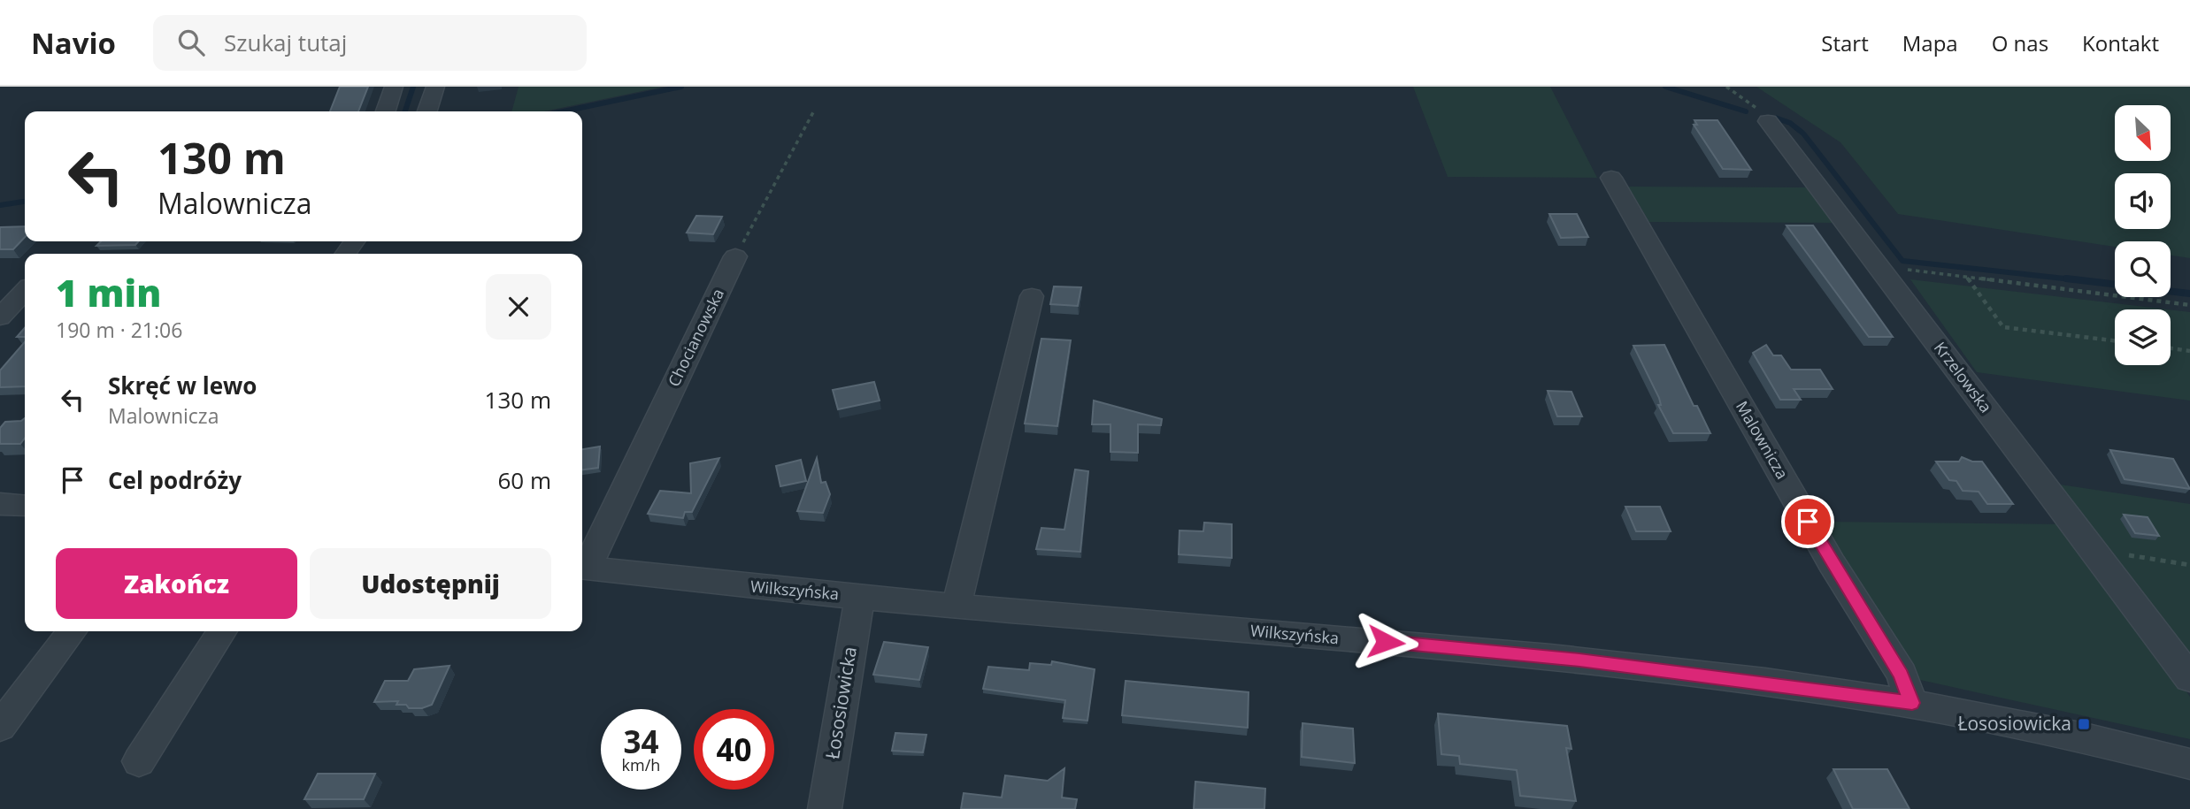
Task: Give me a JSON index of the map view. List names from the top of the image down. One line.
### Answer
{"streets":{"street":["Chocianowska","Krzelowska","Malownicza","Wilkszyńska","Łososiowicka"]},"crossings":[["Chocianowska","Wilkszyńska"],["Malownicza","Wilkszyńska"],["Wilkszyńska","Łososiowicka"]],"places":{"transit":["Łososiowicka"]},"north":"bottom right","page":{"header":"Navio","search":"Szukaj tutaj","nav":["Start","Mapa","O nas","Kontakt"],"turn":["130 m","Malownicza"],"heading":["1 min","190 m · 21:06"],"list":[{"name":"Skręć w lewo","note":"Malownicza","value":"130 m"},{"name":"Cel podróży","value":"60 m"}],"buttons":["Zakończ","Udostępnij"],"speed":"34 km/h","limit":"40"}}
